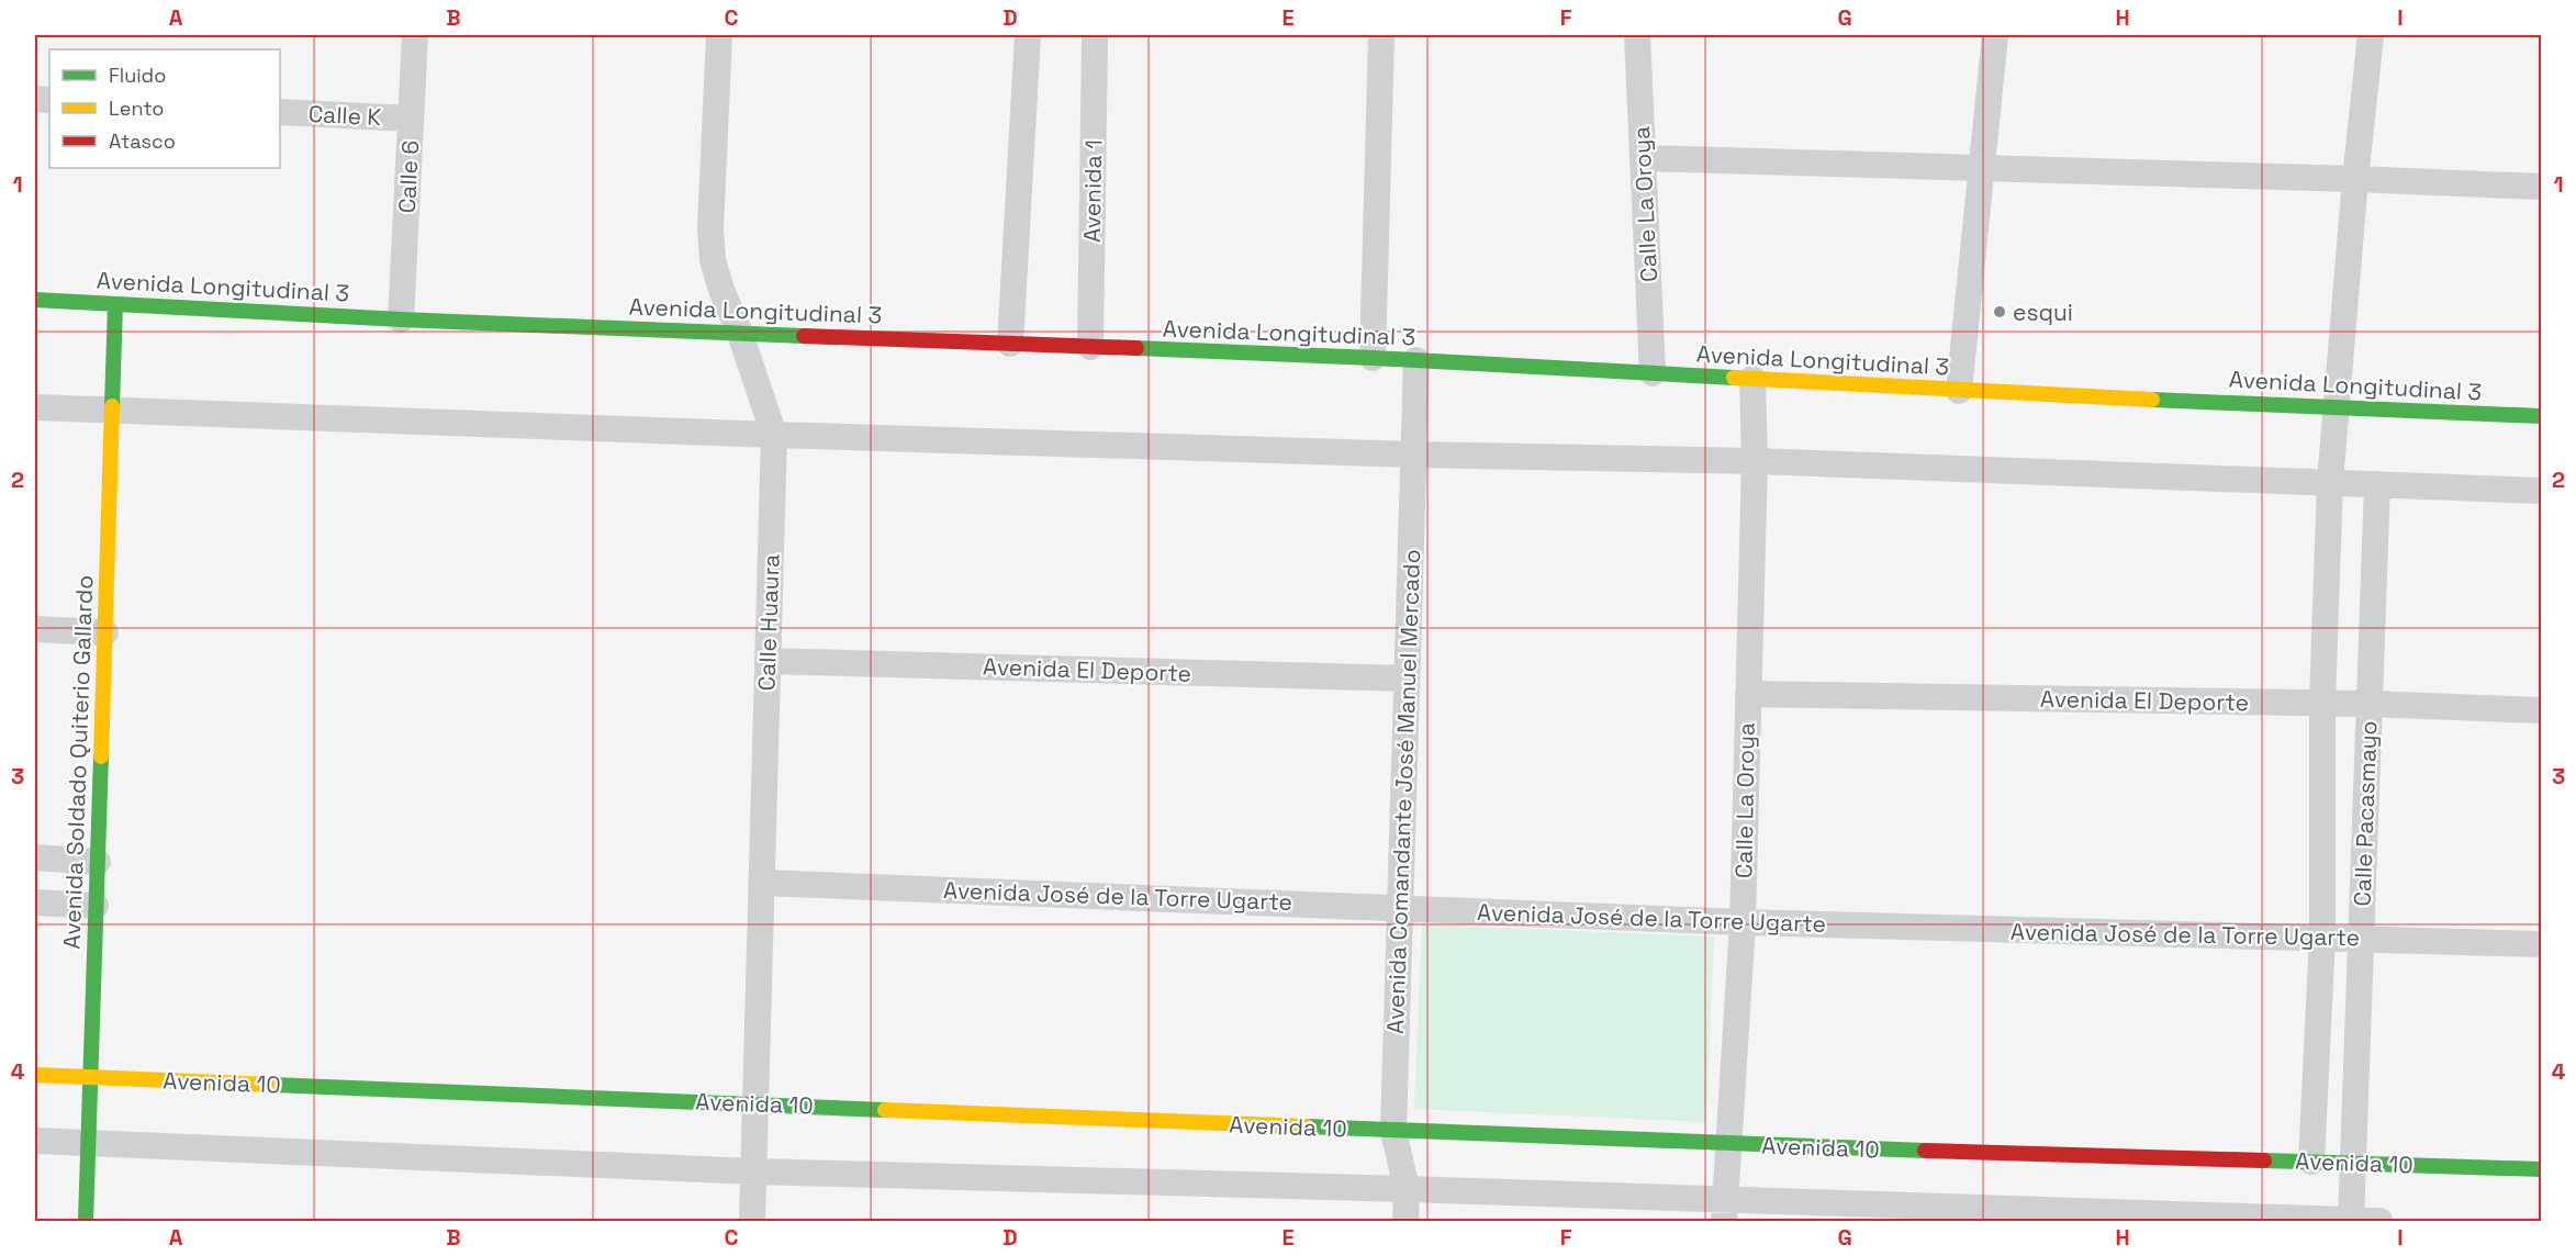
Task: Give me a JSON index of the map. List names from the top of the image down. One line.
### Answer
{"streets":{"street":["Calle K","Calle 6","Avenida 1","Calle La Oroya","Avenida Longitudinal 3","Calle Huaura","Avenida El Deporte","Avenida Soldado Quiterio Gallardo","Avenida Comandante José Manuel Mercado","Calle Pacasmayo","Avenida José de la Torre Ugarte","Avenida 10"]},"crossings":[["Calle K","Calle 6"],["Calle 6","Avenida Longitudinal 3"],["Avenida 1","Avenida Longitudinal 3"],["Calle La Oroya","Avenida Longitudinal 3"],["Calle La Oroya","Avenida El Deporte"],["Calle La Oroya","Avenida José de la Torre Ugarte"],["Calle La Oroya","Avenida 10"],["Avenida Longitudinal 3","Calle Huaura"],["Avenida Longitudinal 3","Avenida Soldado Quiterio Gallardo"],["Avenida Longitudinal 3","Avenida Comandante José Manuel Mercado"],["Calle Huaura","Avenida El Deporte"],["Calle Huaura","Avenida José de la Torre Ugarte"],["Calle Huaura","Avenida 10"],["Avenida El Deporte","Avenida Comandante José Manuel Mercado"],["Avenida El Deporte","Calle Pacasmayo"],["Avenida Soldado Quiterio Gallardo","Avenida 10"],["Avenida Comandante José Manuel Mercado","Avenida José de la Torre Ugarte"],["Avenida Comandante José Manuel Mercado","Avenida 10"],["Calle Pacasmayo","Avenida José de la Torre Ugarte"],["Calle Pacasmayo","Avenida 10"]],"places":["esqui"],"legend":["Fluido","Lento","Atasco"],"grid":{"columns":["A","B","C","D","E","F","G","H","I"],"rows":["1","2","3","4"]}}
